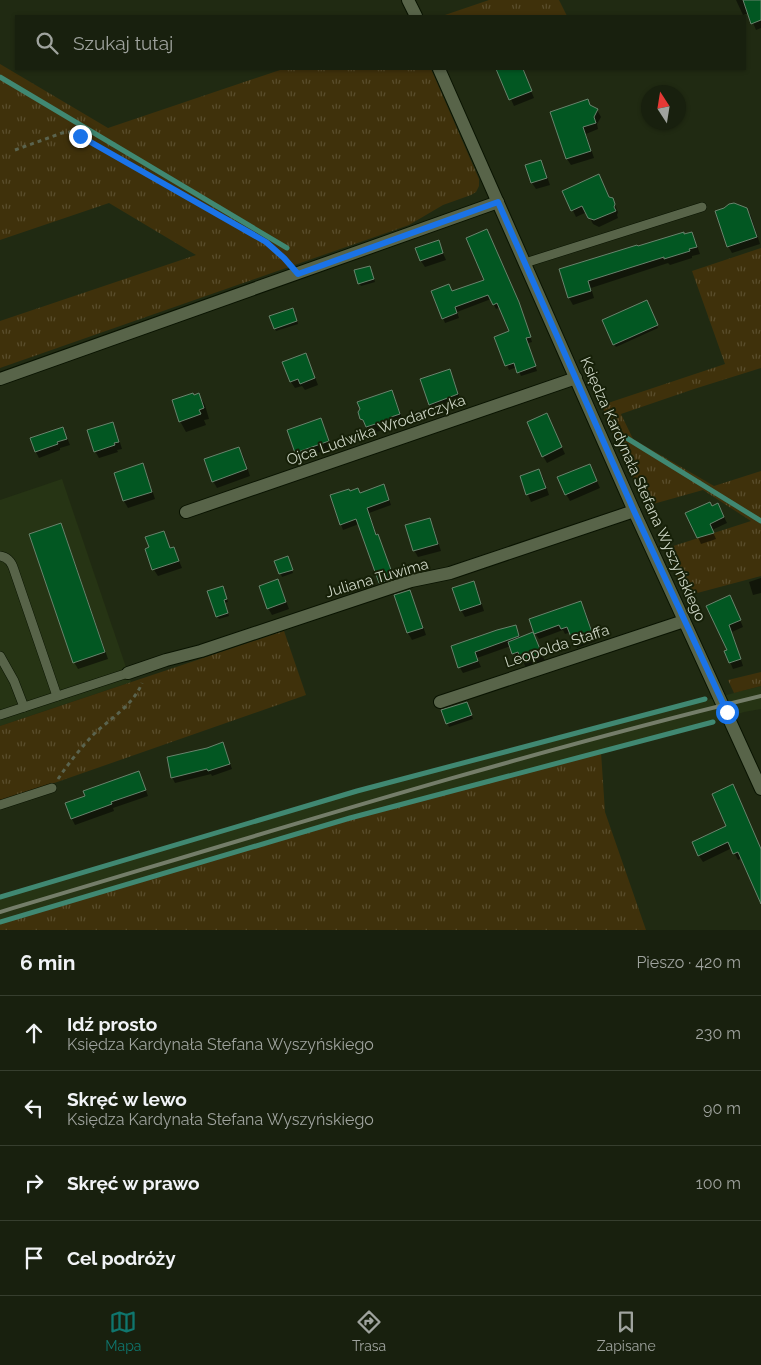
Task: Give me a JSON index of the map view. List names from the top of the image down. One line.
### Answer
{"streets":{"street":["Ojca Ludwika Wrodarczyka","Księdza Kardynała Stefana Wyszyńskiego","Juliana Tuwima","Leopolda Staffa"]},"crossings":[["Ojca Ludwika Wrodarczyka","Księdza Kardynała Stefana Wyszyńskiego"],["Księdza Kardynała Stefana Wyszyńskiego","Juliana Tuwima"],["Księdza Kardynała Stefana Wyszyńskiego","Leopolda Staffa"]],"north":"top","page":{"search":"Szukaj tutaj","heading":["6 min","Pieszo · 420 m"],"list":[["Idź prosto","Księdza Kardynała Stefana Wyszyńskiego","230 m"],["Skręć w lewo","Księdza Kardynała Stefana Wyszyńskiego","90 m"],["Skręć w prawo","100 m"],"Cel podróży"],"nav":["Mapa","Trasa","Zapisane"]}}
